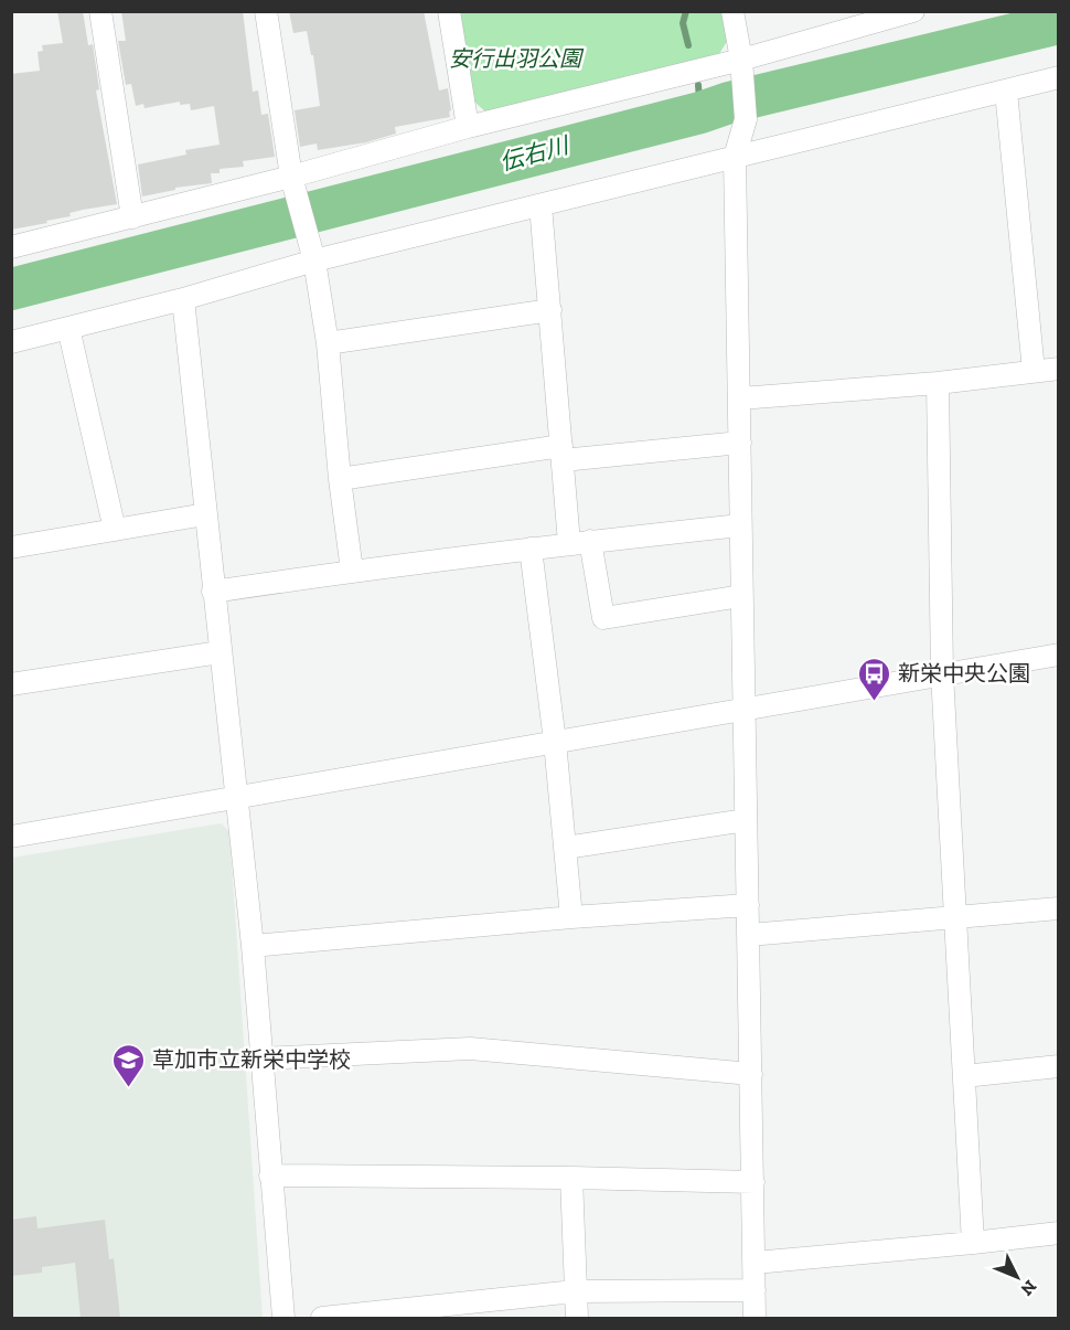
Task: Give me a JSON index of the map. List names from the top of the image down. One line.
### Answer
{"water":["伝右川"],"parks":["安行出羽公園"],"places":{"bus stop":["新栄中央公園"],"school or university":["草加市立新栄中学校"]},"north":"bottom right"}
